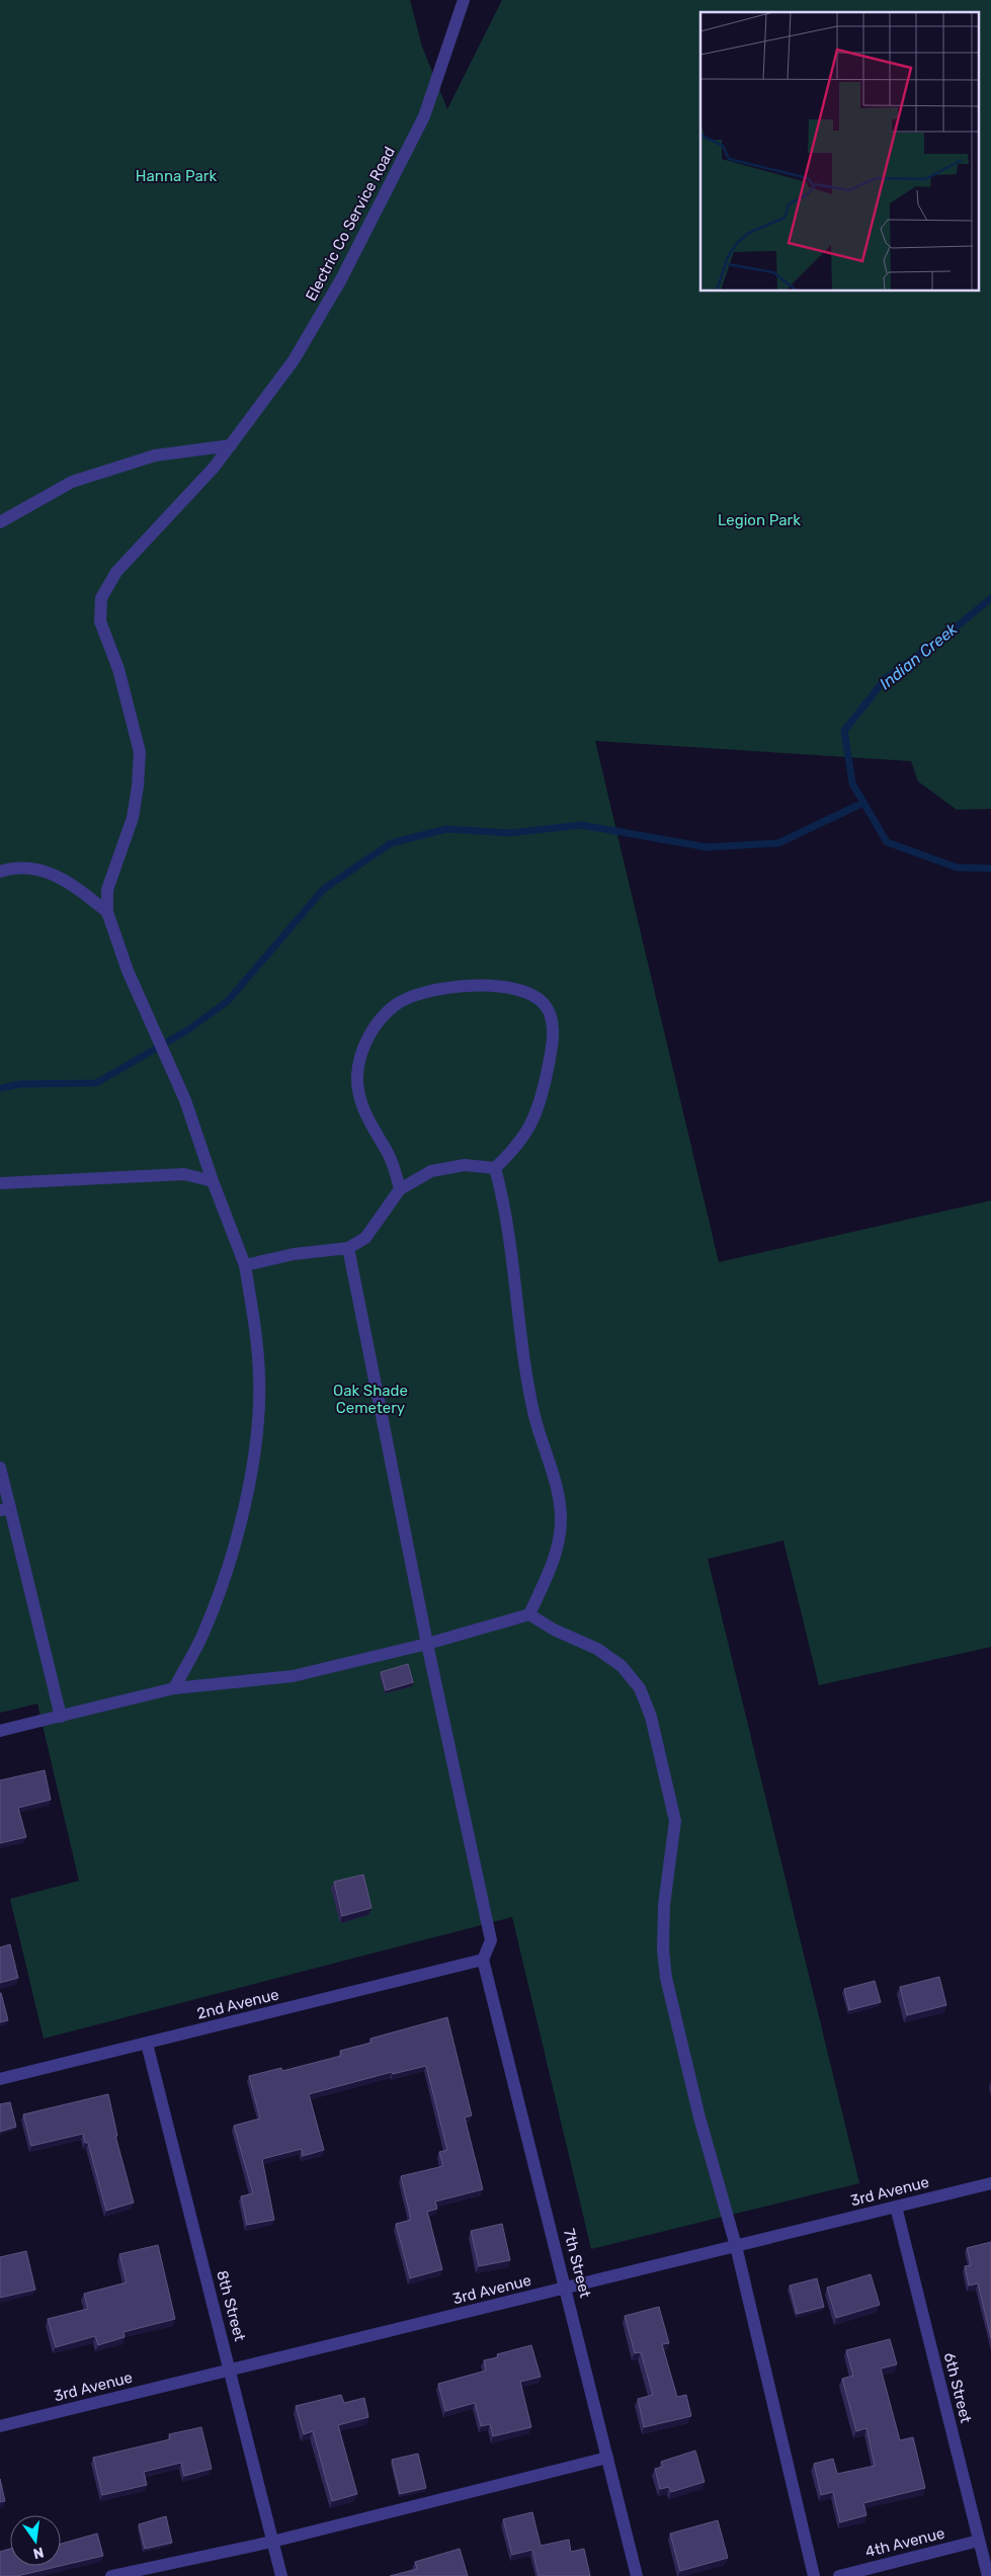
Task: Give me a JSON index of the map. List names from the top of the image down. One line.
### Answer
{"streets":{"street":["Electric Co Service Road","2nd Avenue","3rd Avenue","7th Street","8th Street","6th Street","4th Avenue"]},"crossings":[["2nd Avenue","7th Street"],["2nd Avenue","8th Street"],["3rd Avenue","7th Street"],["3rd Avenue","8th Street"],["3rd Avenue","6th Street"],["6th Street","4th Avenue"]],"water":["Indian Creek"],"parks":["Hanna Park","Legion Park","Oak Shade Cemetery"],"north":"bottom"}
